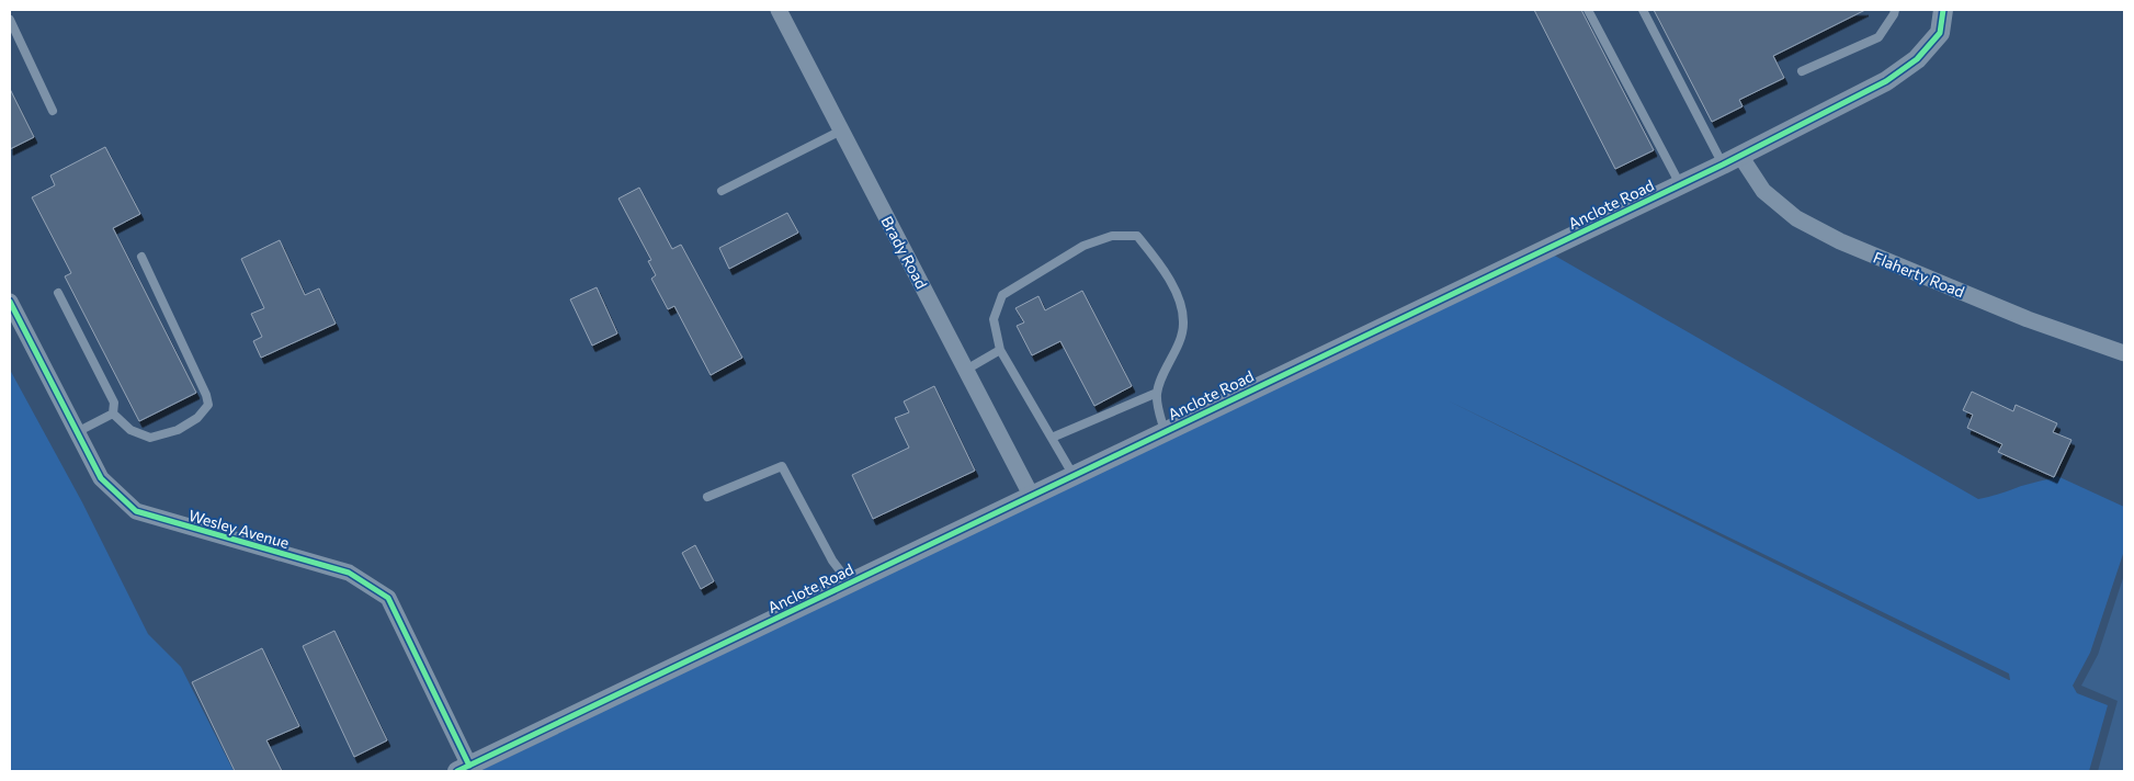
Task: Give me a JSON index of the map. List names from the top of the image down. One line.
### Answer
{"streets":{"street":["Anclote Road","Brady Road","Flaherty Road","Wesley Avenue"]},"crossings":[["Anclote Road","Brady Road"],["Anclote Road","Flaherty Road"],["Anclote Road","Wesley Avenue"]]}
